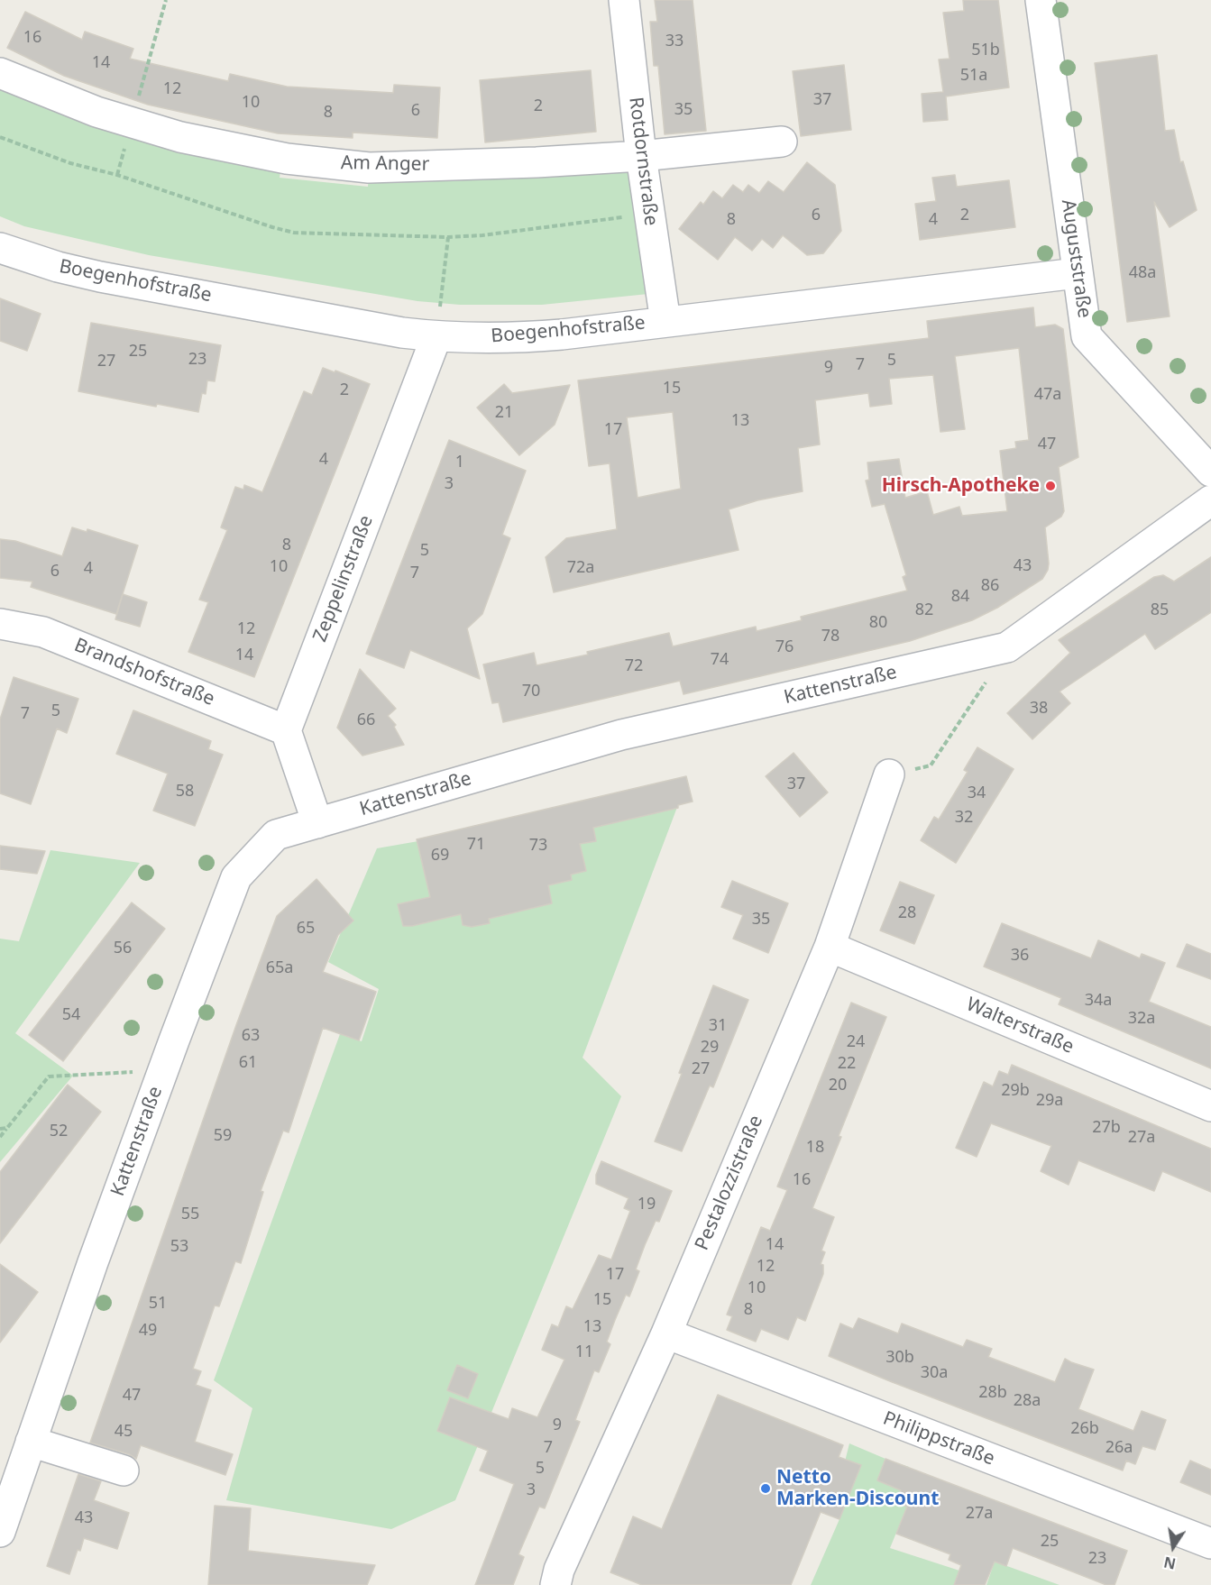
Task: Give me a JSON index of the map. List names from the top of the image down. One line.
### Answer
{"streets":{"street":["Rotdornstraße","Am Anger","Auguststraße","Boegenhofstraße","Zeppelinstraße","Brandshofstraße","Kattenstraße","Walterstraße","Pestalozzistraße","Philippstraße"]},"crossings":[["Rotdornstraße","Am Anger"],["Rotdornstraße","Boegenhofstraße"],["Auguststraße","Boegenhofstraße"],["Boegenhofstraße","Zeppelinstraße"],["Zeppelinstraße","Brandshofstraße"],["Walterstraße","Pestalozzistraße"],["Pestalozzistraße","Philippstraße"]],"places":["Hirsch-Apotheke","Netto Marken-Discount"],"house_numbers":["16","33","51b","14","51a","12","37","10","2","35","6","8","6","2","8","4","48a","25","23","5","27","7","9","15","2","47a","21","13","17","47","4","1","3","8","5","43","10","72a","4","6","7","86","84","82","85","80","12","78","76","14","74","72","70","38","5","7","66","37","58","34","32","71","73","69","28","35","65","56","36","65a","34a","54","32a","31","63","24","29","61","22","27","20","29b","29a","27b","52","59","27a","18","16","19","55","14","53","12","17","10","15","51","8","13","49","11","30b","30a","28b","47","28a","9","26b","45","7","26a","5","3","27a","43","25","23"],"north":"bottom"}
